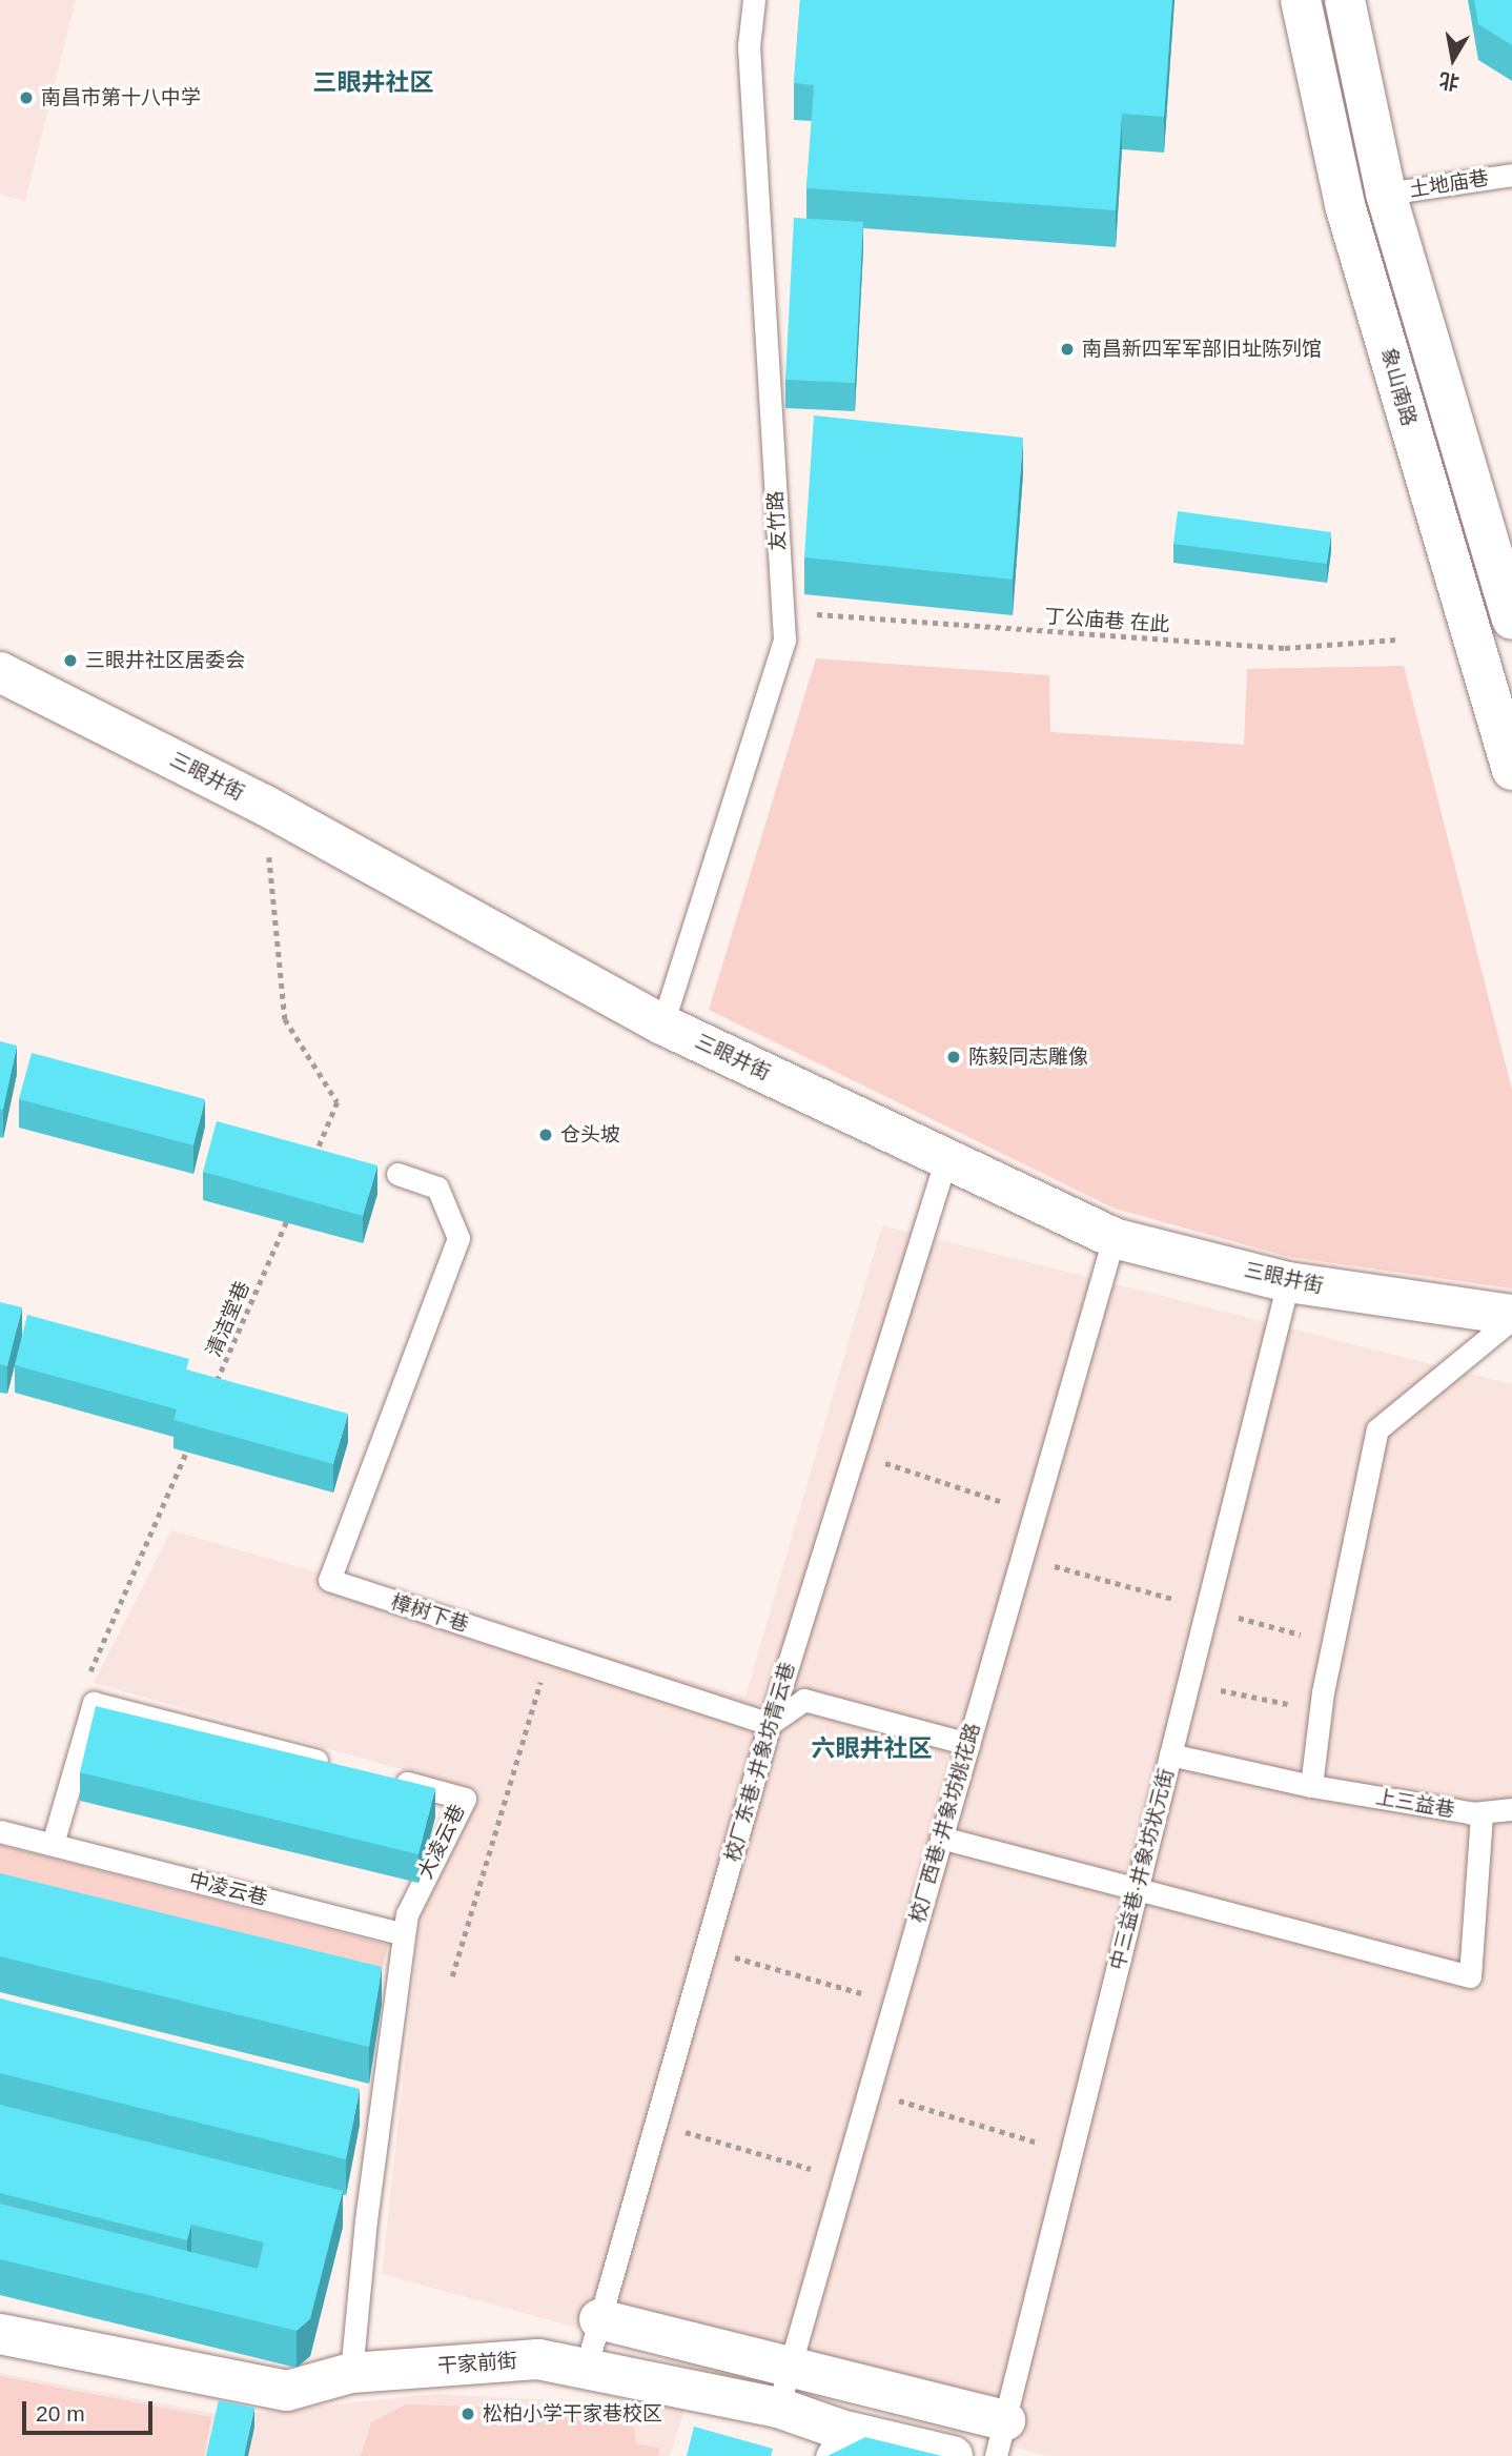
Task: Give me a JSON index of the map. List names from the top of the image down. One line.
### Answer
{"streets":{"street":["象山南路","三眼井街","干家前街"],"lane":["土地庙巷","友竹路","樟树下巷","校厂东巷·井象坊青云巷","上三益巷","校厂西巷·井象坊桃花路","大凌云巷","中三益巷·井象坊状元街","中凌云巷"],"path":["丁公庙巷 在此","清洁堂巷"]},"crossings":[["友竹路","三眼井街"],["三眼井街","校厂东巷·井象坊青云巷"],["三眼井街","校厂西巷·井象坊桃花路"],["三眼井街","中三益巷·井象坊状元街"],["樟树下巷","校厂东巷·井象坊青云巷"],["校厂东巷·井象坊青云巷","干家前街"],["上三益巷","校厂西巷·井象坊桃花路"],["上三益巷","中三益巷·井象坊状元街"],["校厂西巷·井象坊桃花路","干家前街"],["大凌云巷","中凌云巷"],["大凌云巷","干家前街"]],"districts":["三眼井社区","六眼井社区"],"places":["南昌市第十八中学","南昌新四军军部旧址陈列馆","三眼井社区居委会","陈毅同志雕像","仓头坡","松柏小学干家巷校区"],"scale_bar":"20 m","north":"bottom"}
